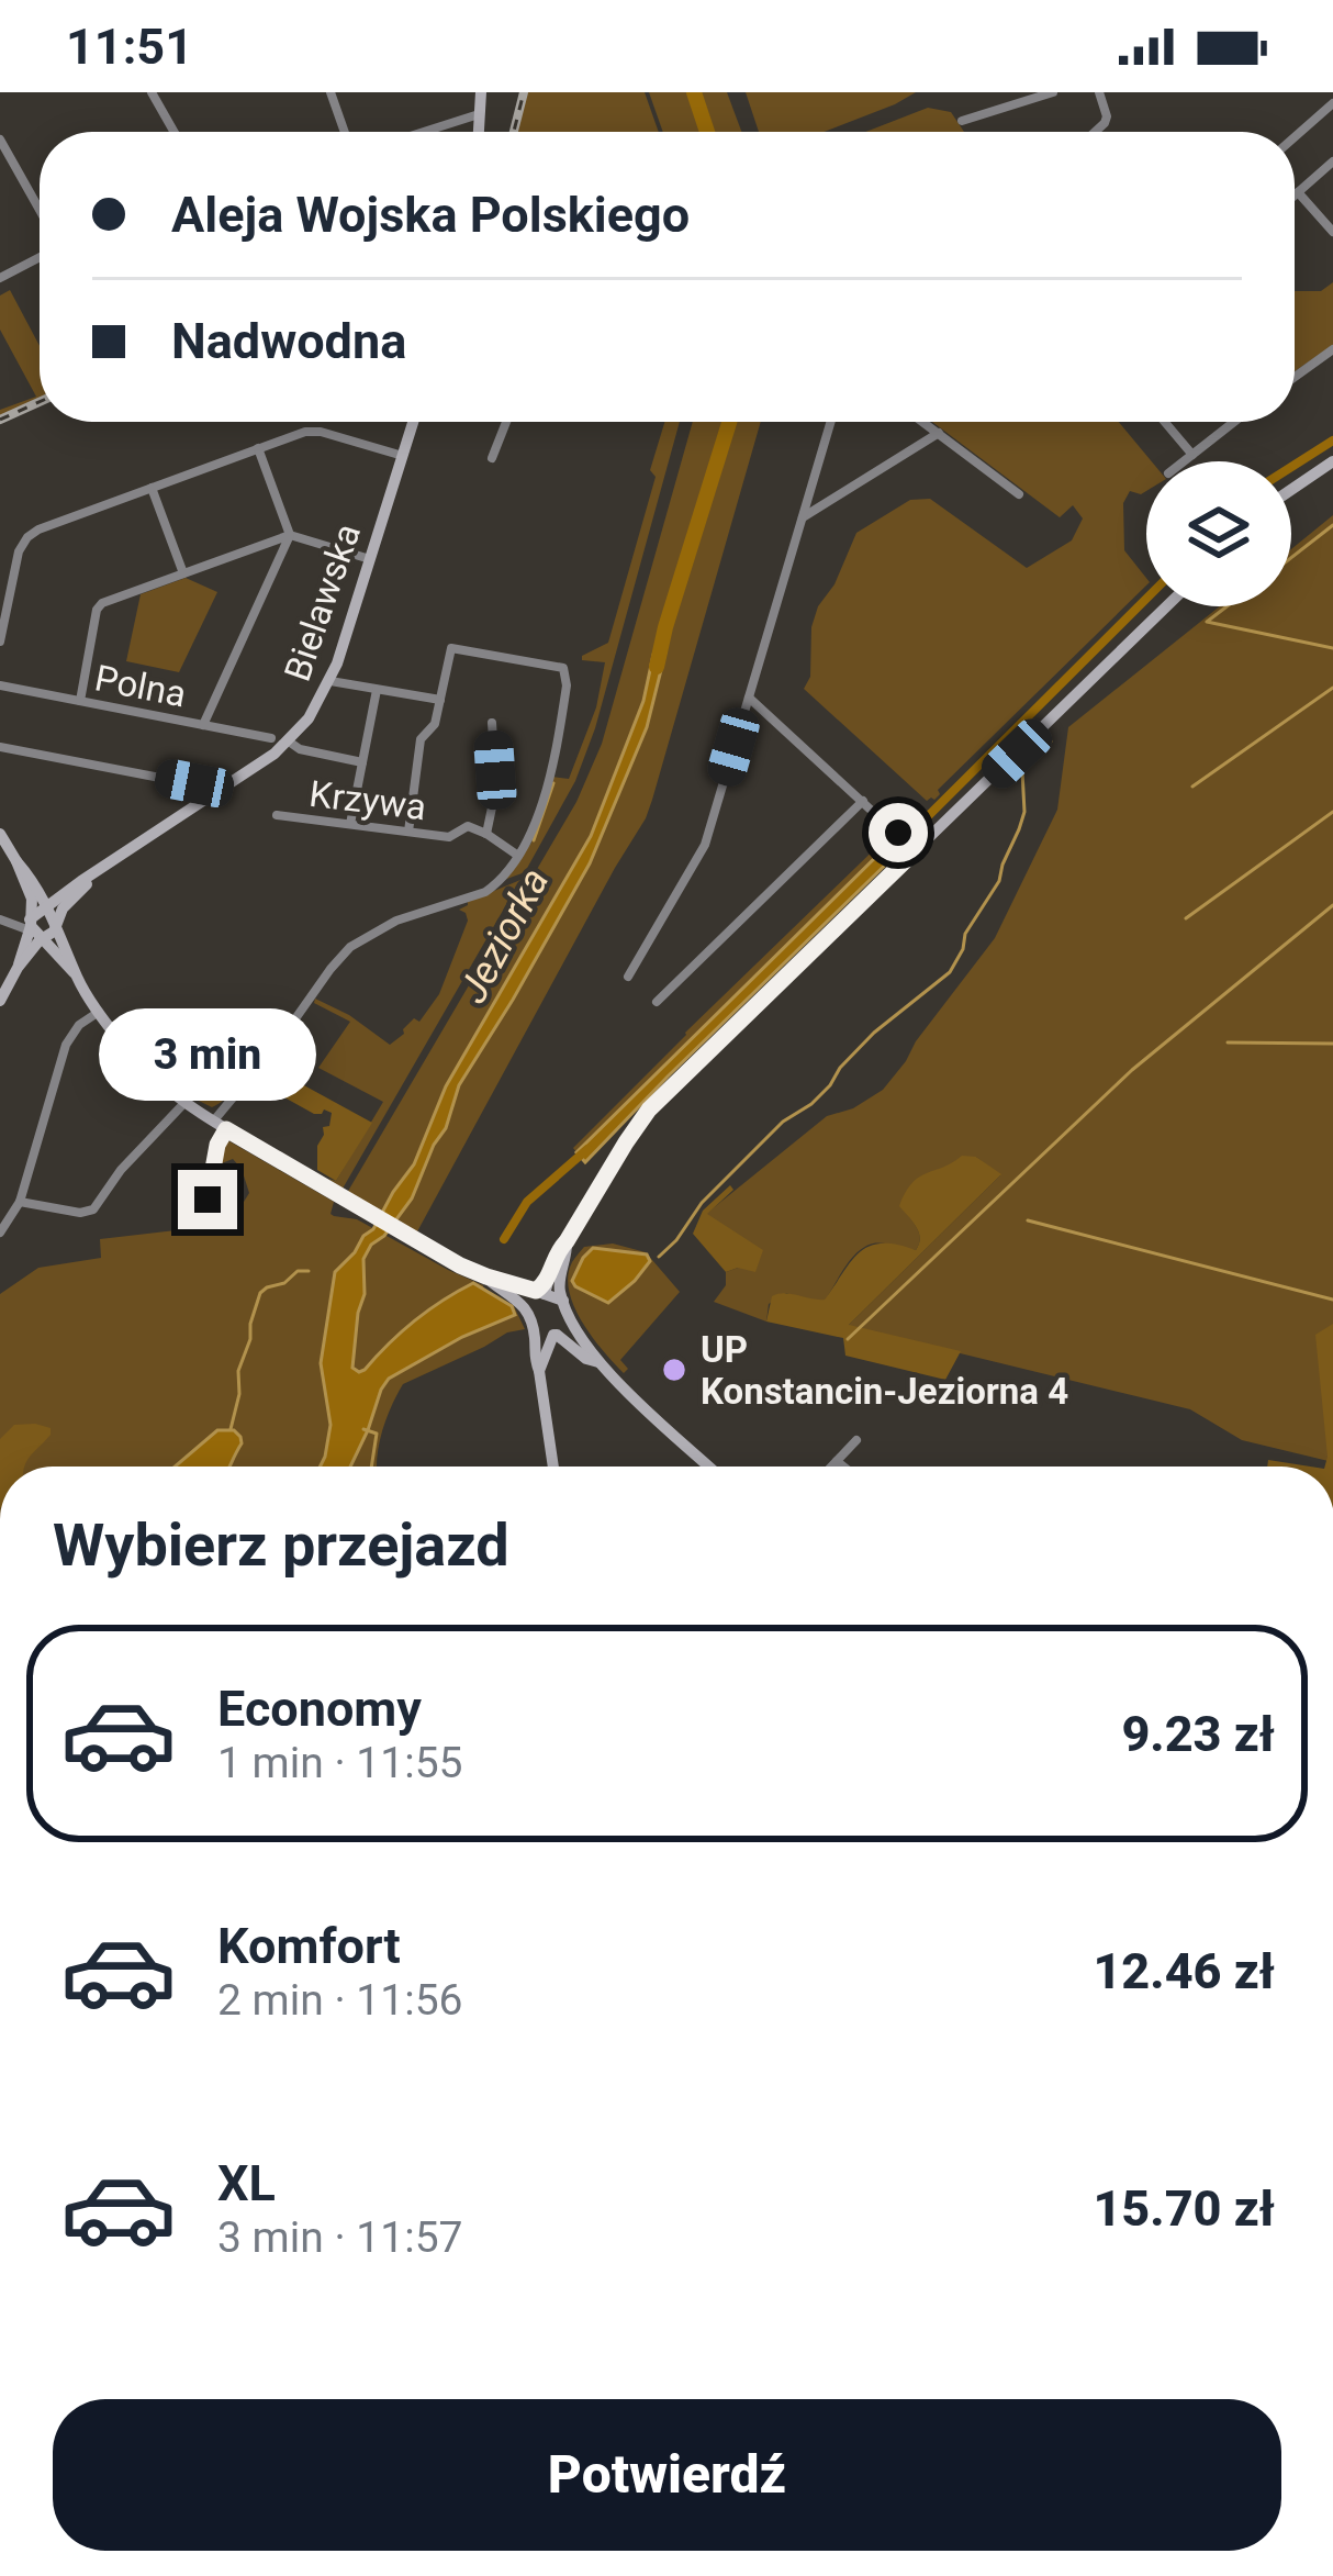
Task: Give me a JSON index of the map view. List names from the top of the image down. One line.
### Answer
{"streets":{"street":["Bielawska","Polna","Krzywa"]},"water":["Jeziorka"],"places":["UP Konstancin-Jeziorna 4"],"page":{"status":"11:51","banner":["Aleja Wojska Polskiego","Nadwodna"],"bubble":"3 min","heading":"Wybierz przejazd","list":[{"name":"Economy","note":"1 min · 11:55","value":"9.23 zł"},{"name":"Komfort","note":"2 min · 11:56","value":"12.46 zł"},{"name":"XL","note":"3 min · 11:57","value":"15.70 zł"}],"buttons":"Potwierdź"}}
